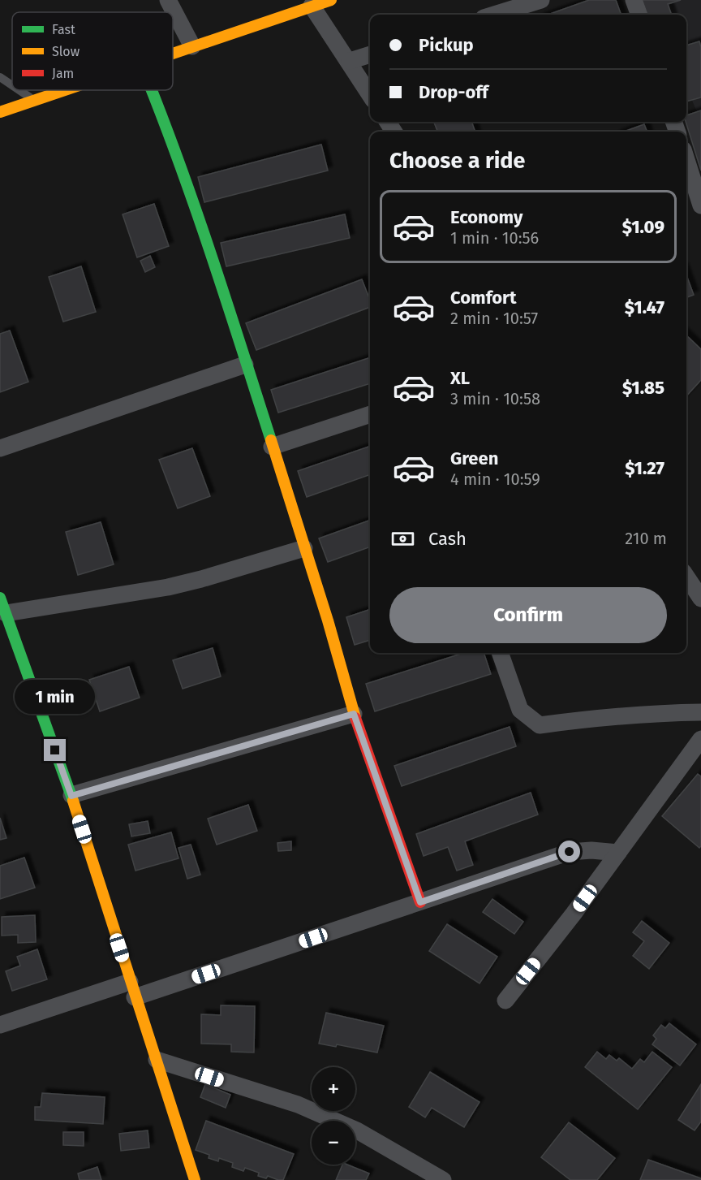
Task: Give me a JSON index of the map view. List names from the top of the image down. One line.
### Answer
{"legend":["Fast","Slow","Jam"],"page":{"banner":["Pickup","Drop-off"],"heading":"Choose a ride","list":[{"name":"Economy","note":"1 min · 10:56","value":"$1.09"},{"name":"Comfort","note":"2 min · 10:57","value":"$1.47"},{"name":"XL","note":"3 min · 10:58","value":"$1.85"},{"name":"Green","note":"4 min · 10:59","value":"$1.27"}],"pay":["Cash","210 m"],"buttons":"Confirm","bubble":"1 min","map_buttons":["+","−"]}}
